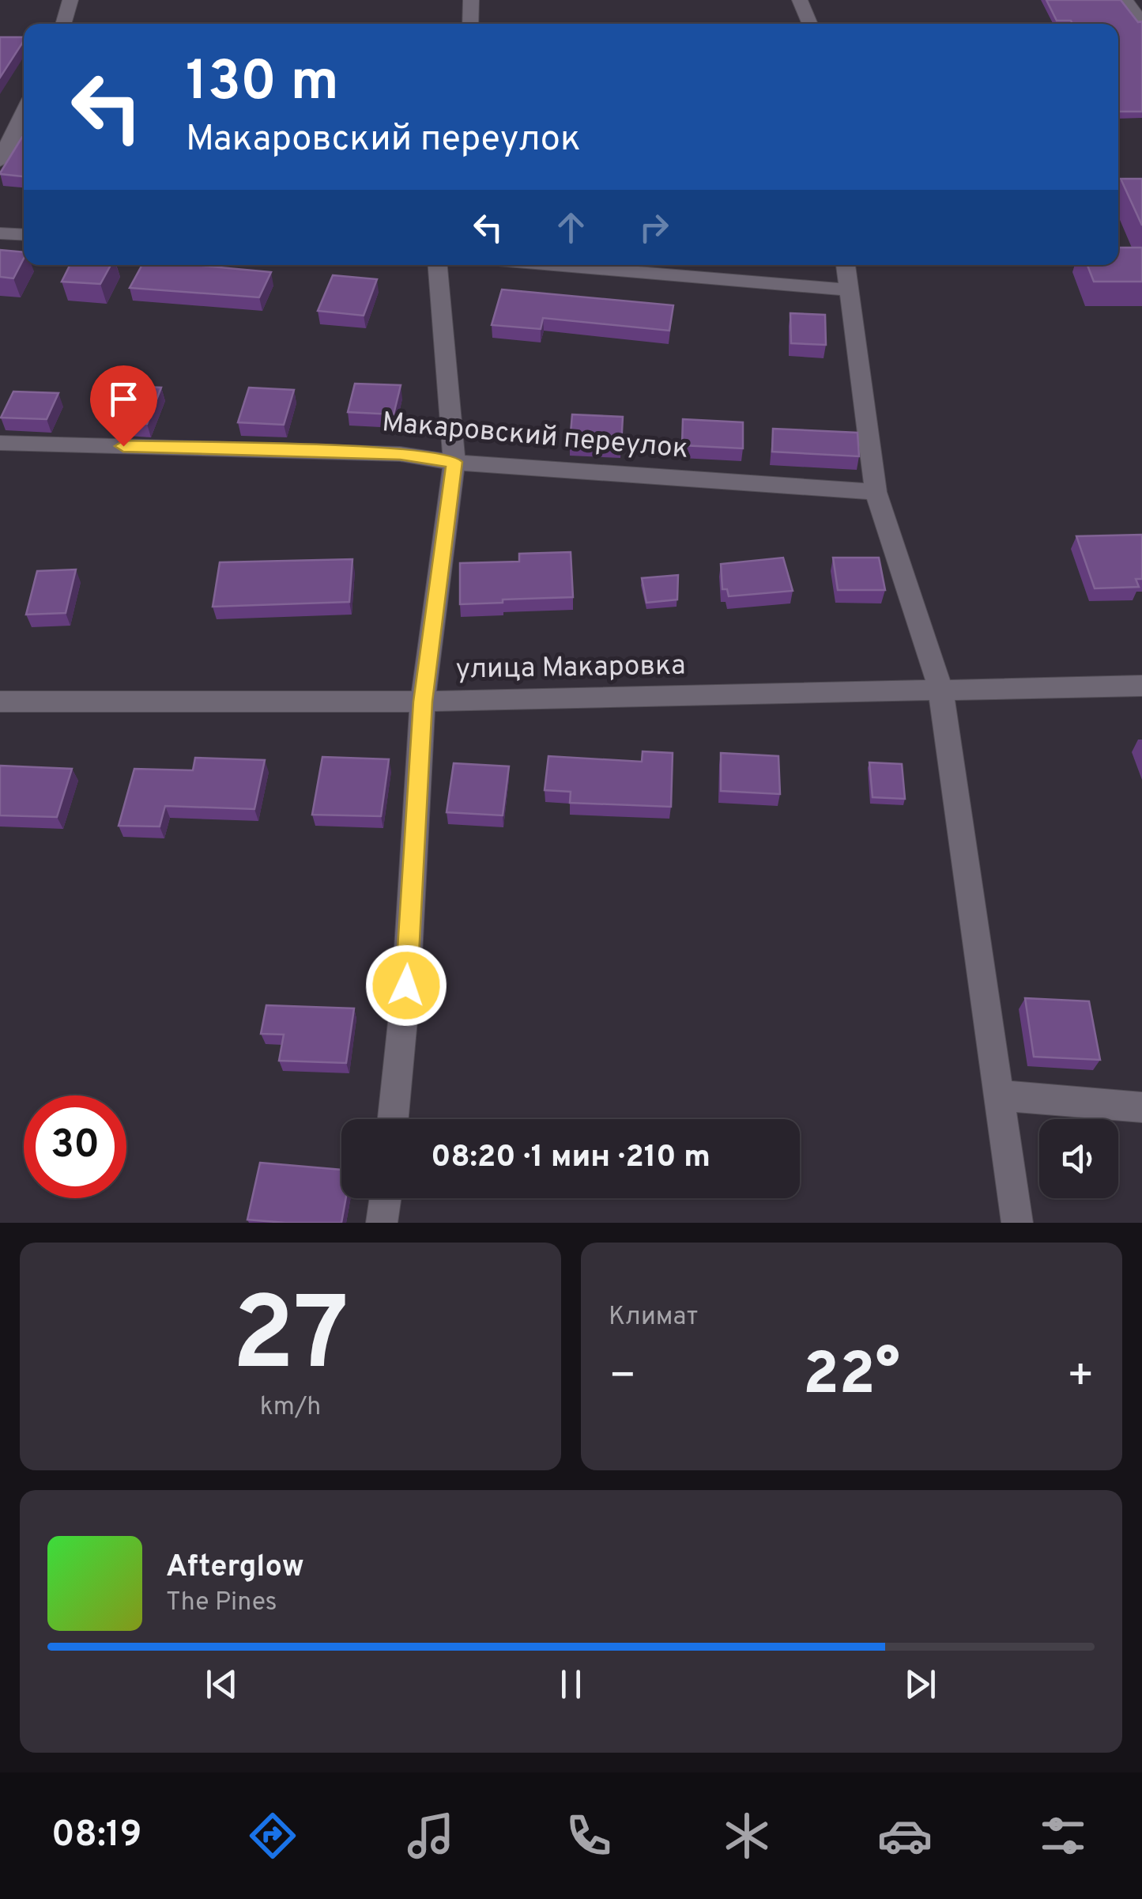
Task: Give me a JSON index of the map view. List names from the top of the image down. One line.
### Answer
{"streets":{"street":["Макаровский переулок","улица Макаровка"]},"page":{"turn":["130 m","Макаровский переулок"],"limit":"30","trip":"08:20 · 1 мин · 210 m","tile":[["27","km/h"],"Климат"],"heat":["−","22°","+"],"song":["Afterglow","The Pines"],"tabs":"08:19"}}
